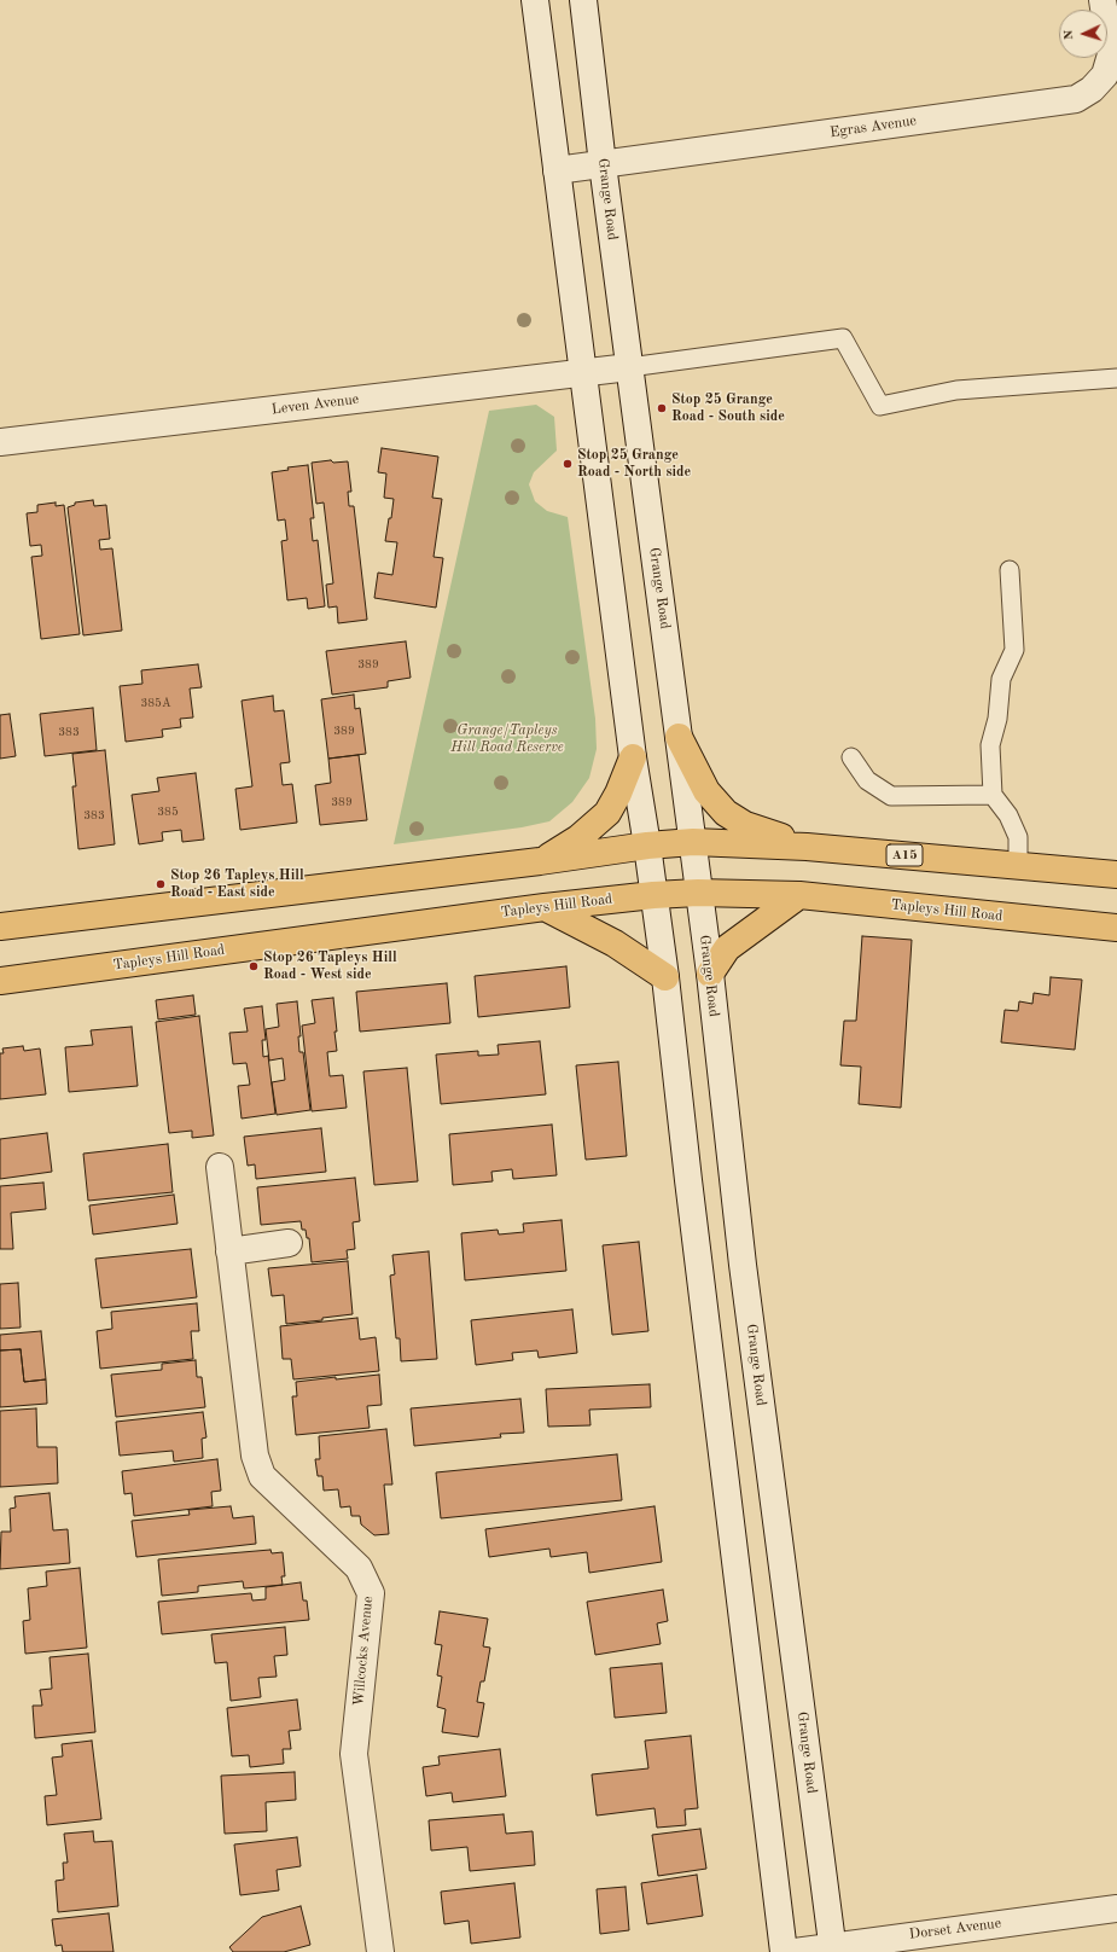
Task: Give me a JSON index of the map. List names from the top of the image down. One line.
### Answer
{"streets":{"main road":["Egras Avenue","Grange Road","Leven Avenue","A15","Tapleys Hill Road","Willcocks Avenue","Dorset Avenue"]},"crossings":[["Egras Avenue","Grange Road"],["Grange Road","Leven Avenue"],["Grange Road","A15"],["Grange Road","Tapleys Hill Road"],["Grange Road","Dorset Avenue"]],"parks":["Grange/Tapleys Hill Road Reserve"],"places":["Stop 25 Grange Road - South side","Stop 25 Grange Road - North side","Stop 26 Tapleys Hill Road - East side","Stop 26 Tapleys Hill Road - West side"],"house_numbers":["389","385A","389","383","389","385","383"],"north":"left"}
